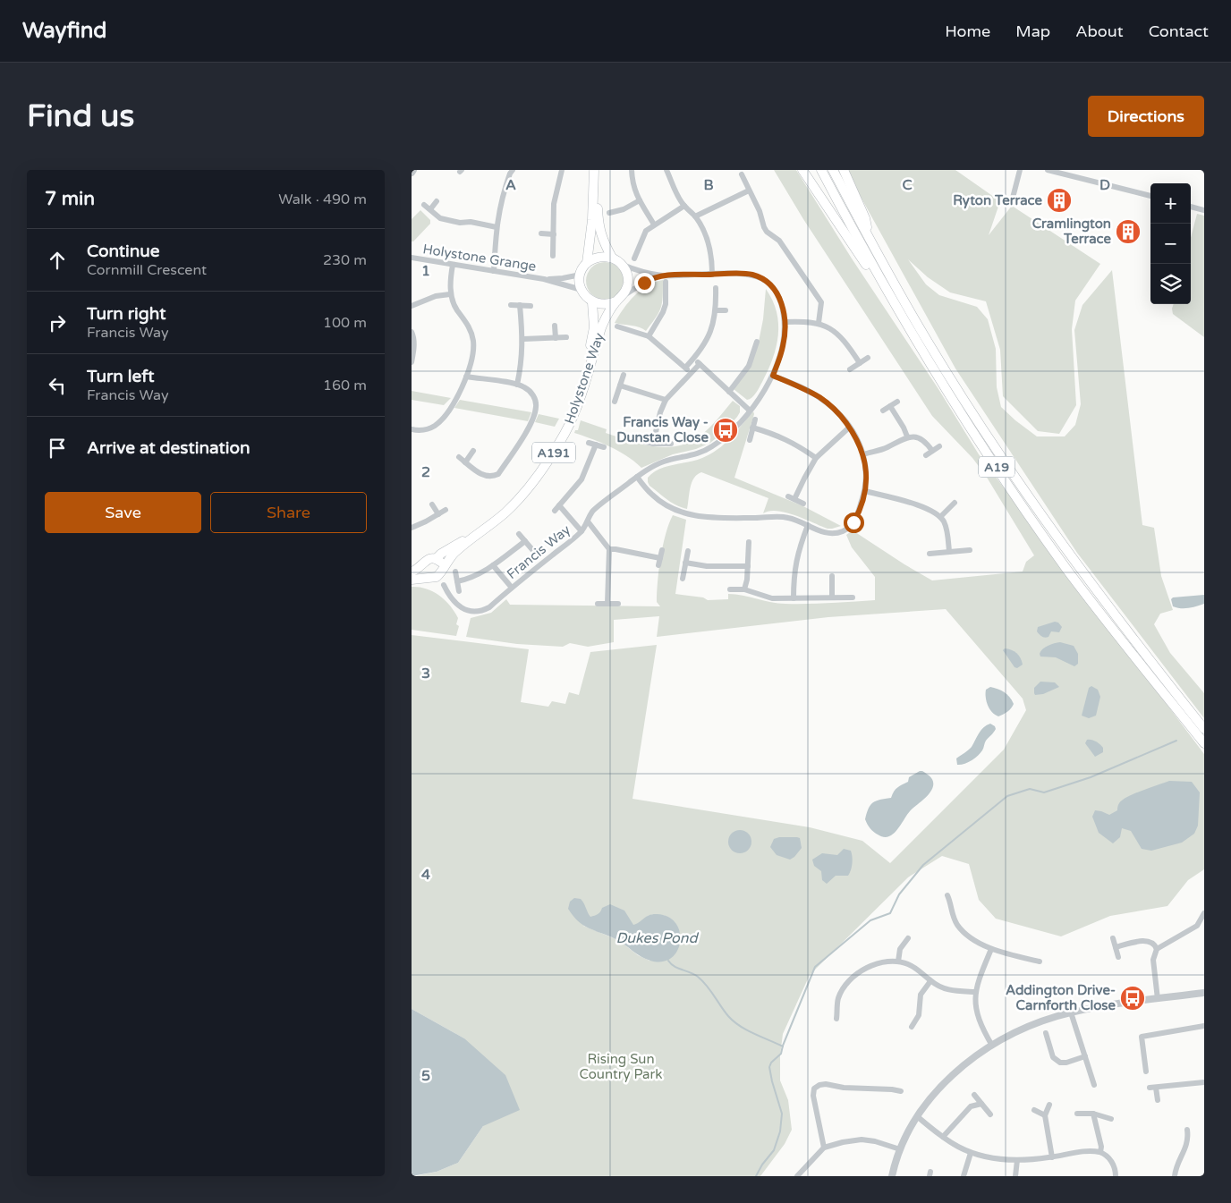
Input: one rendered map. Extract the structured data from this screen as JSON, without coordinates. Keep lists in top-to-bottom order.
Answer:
{
  "streets": {
    "main road": ["Holystone Way", "A191", "A19"],
    "street": ["Holystone Grange", "Francis Way"]
  },
  "crossings": [
    ["Holystone Grange", "Holystone Way"],
    ["Holystone Grange", "Francis Way"],
    ["Holystone Way", "Francis Way"]
  ],
  "water": ["Dukes Pond"],
  "parks": ["Rising Sun Country Park"],
  "places": {
    "building": ["Ryton Terrace", "Cramlington Terrace"],
    "bus stop": ["Francis Way - Dunstan Close", "Addington Drive- Carnforth Close"]
  },
  "page": {
    "header": "Wayfind",
    "nav": [
      "Home",
      "Map",
      "About",
      "Contact"
    ],
    "buttons": [
      "Directions",
      ["Save", "Share"]
    ],
    "title": "Find us",
    "heading": ["7 min", "Walk · 490 m"],
    "map_buttons": ["+", "−"],
    "list": [
      ["Continue", "Cornmill Crescent", "230 m"],
      ["Turn right", "Francis Way", "100 m"],
      ["Turn left", "Francis Way", "160 m"],
      "Arrive at destination"
    ]
  },
  "grid": {
    "columns": [
      "A",
      "B",
      "C",
      "D"
    ],
    "rows": [
      "1",
      "2",
      "3",
      "4",
      "5"
    ]
  }
}
